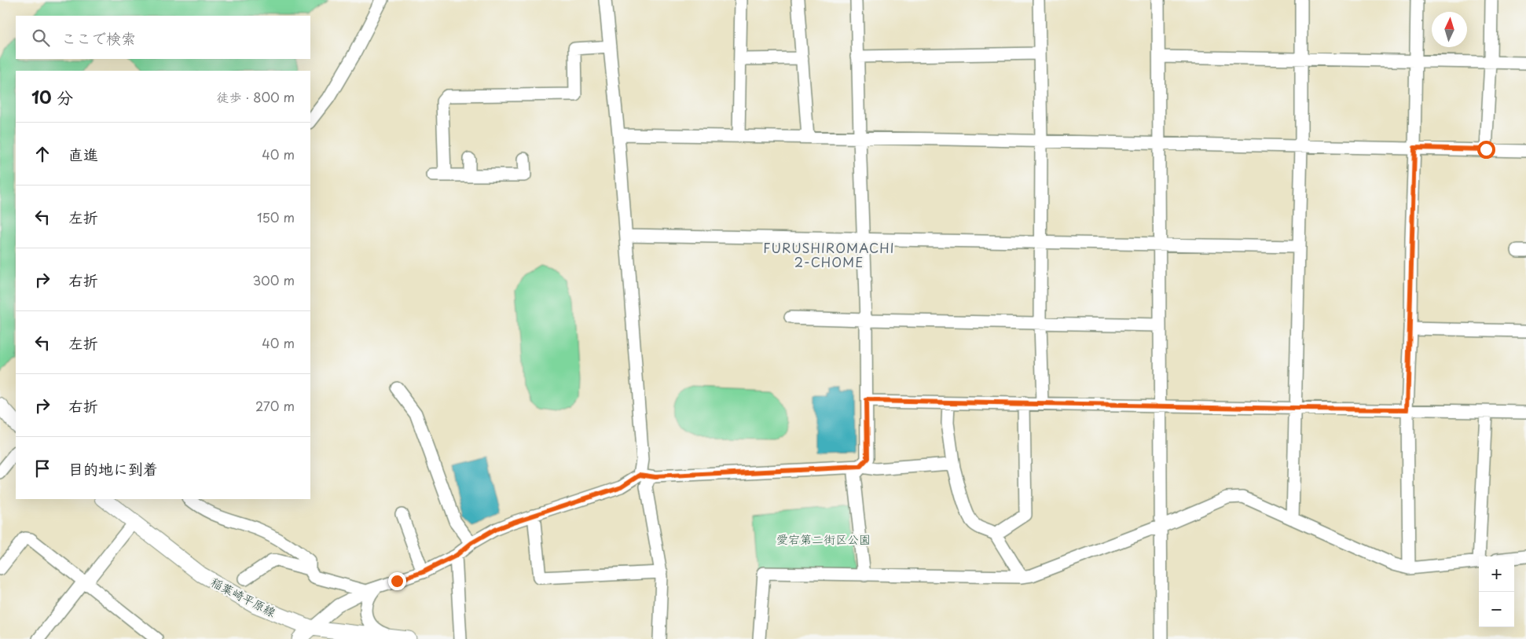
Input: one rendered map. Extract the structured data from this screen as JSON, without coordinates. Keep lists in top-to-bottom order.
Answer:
{
  "streets": {
    "main road": ["稲葉崎平原線"]
  },
  "districts": ["FURUSHIROMACHI 2-CHOME"],
  "parks": ["愛宕第二街区公園"],
  "north": "top",
  "page": {
    "search": "ここで検索",
    "heading": ["10 分", "徒歩 · 800 m"],
    "list": [
      ["直進", "40 m"],
      ["左折", "150 m"],
      ["右折", "300 m"],
      ["左折", "40 m"],
      ["右折", "270 m"],
      "目的地に到着"
    ],
    "map_buttons": ["+", "−"]
  }
}
